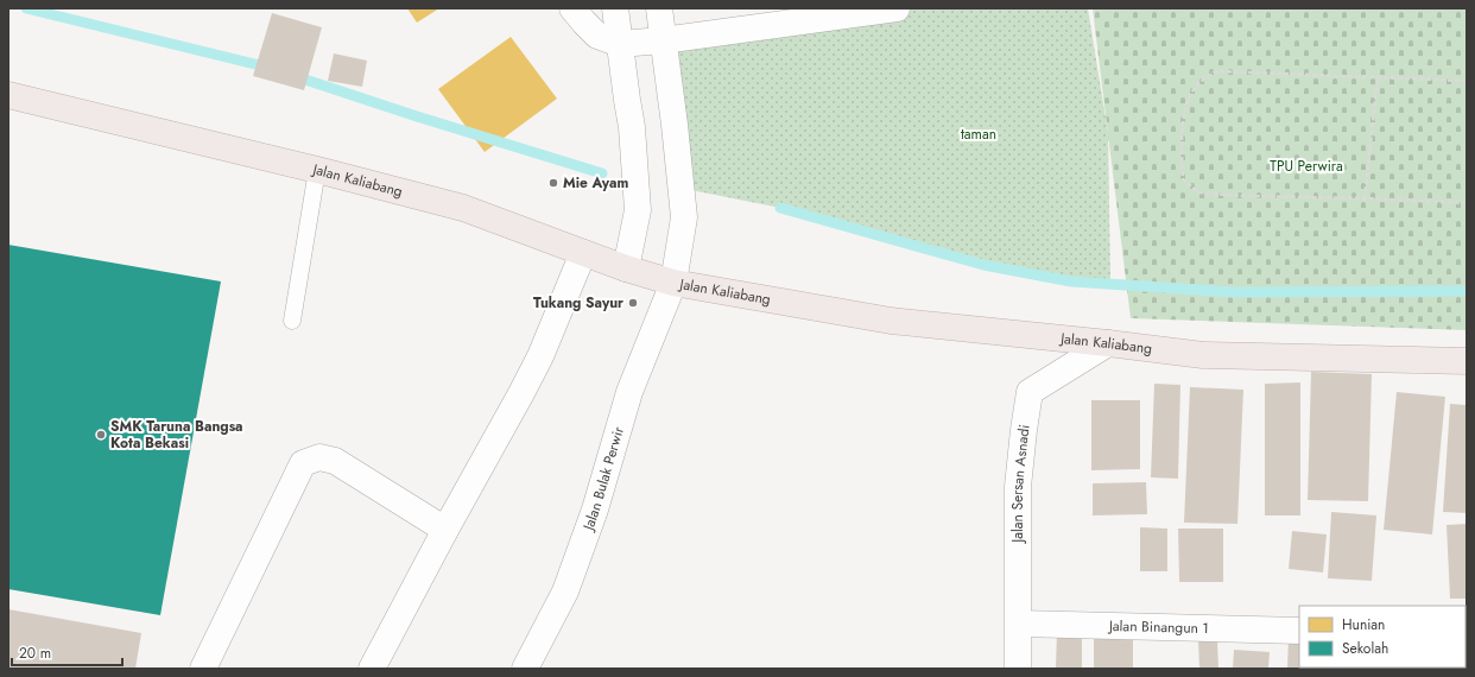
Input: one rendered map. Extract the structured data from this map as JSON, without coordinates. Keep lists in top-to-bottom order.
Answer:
{
  "streets": {
    "main road": ["Jalan Kaliabang"],
    "street": ["Jalan Bulak Perwir", "Jalan Sersan Asnadi", "Jalan Binangun 1"]
  },
  "crossings": [
    ["Jalan Kaliabang", "Jalan Bulak Perwir"],
    ["Jalan Kaliabang", "Jalan Sersan Asnadi"],
    ["Jalan Sersan Asnadi", "Jalan Binangun 1"]
  ],
  "parks": ["taman", "TPU Perwira"],
  "places": ["Mie Ayam", "Tukang Sayur", "SMK Taruna Bangsa Kota Bekasi"],
  "legend": ["Hunian", "Sekolah"],
  "scale_bar": "20 m"
}
